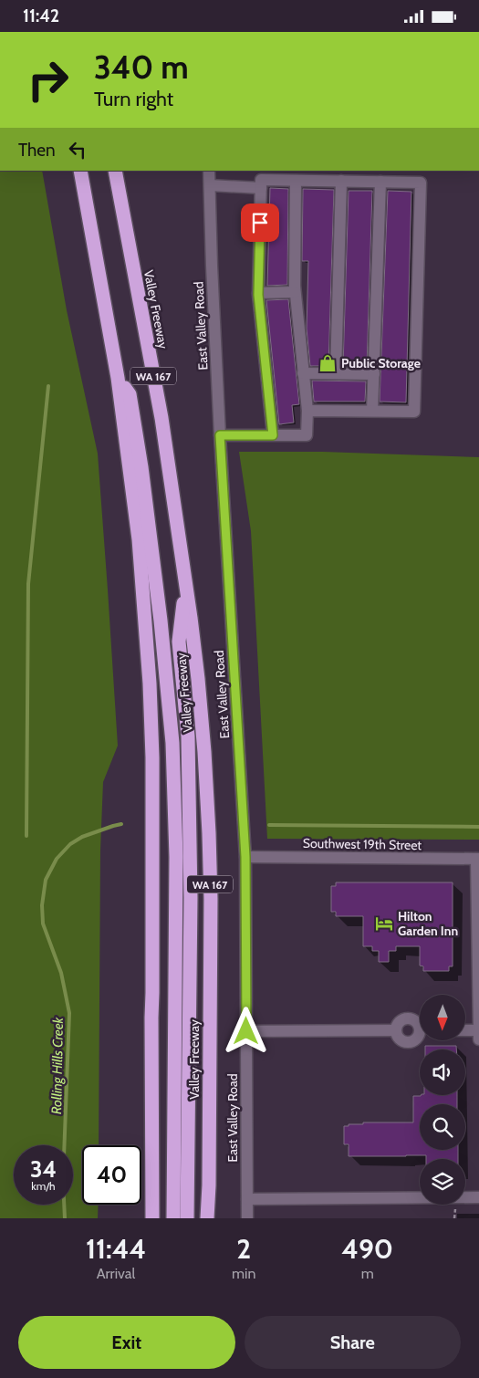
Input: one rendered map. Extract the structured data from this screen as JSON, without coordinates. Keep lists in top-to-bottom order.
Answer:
{
  "streets": {
    "highway": ["Valley Freeway", "WA 167"],
    "street": ["East Valley Road", "Southwest 19th Street"]
  },
  "crossings": [
    ["East Valley Road", "Southwest 19th Street"]
  ],
  "water": ["Rolling Hills Creek"],
  "places": {
    "shop": ["Public Storage"],
    "hotel": ["Hilton Garden Inn"]
  },
  "north": "bottom",
  "page": {
    "status": "11:42",
    "turn": ["340 m", "Turn right"],
    "then": "Then",
    "speed": "34 km/h",
    "limit": "40",
    "eta": [
      "11:44",
      "Arrival",
      "2",
      "min",
      "490",
      "m"
    ],
    "buttons": ["Exit", "Share"]
  }
}
